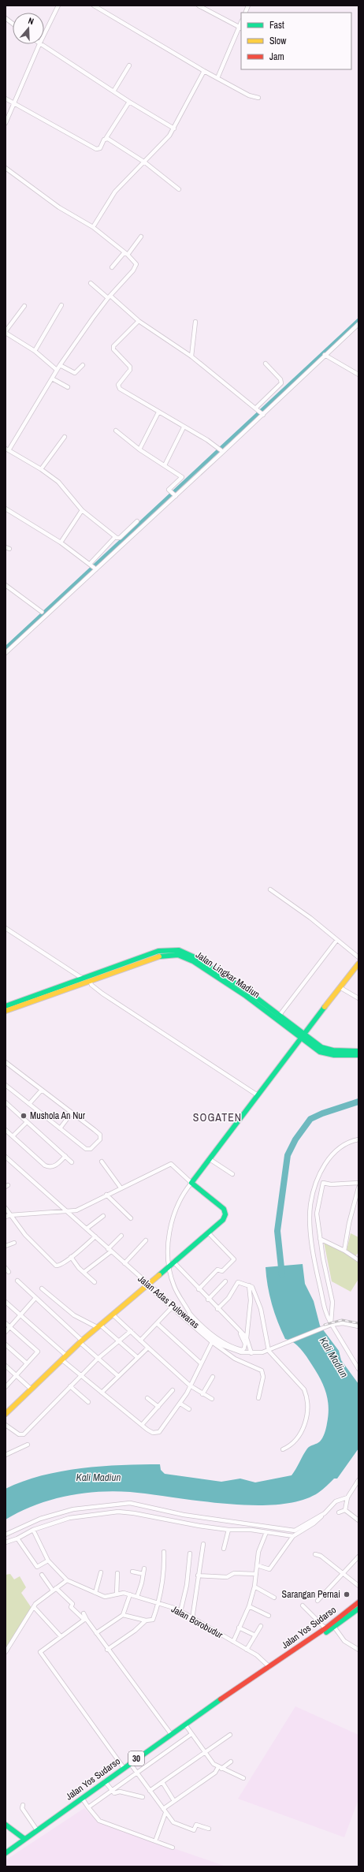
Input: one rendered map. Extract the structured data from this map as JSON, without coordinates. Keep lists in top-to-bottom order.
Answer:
{
  "streets": {
    "main road": ["Jalan Lingkar Madiun", "Jalan Yos Sudarso", "30"],
    "street": ["Jalan Adas Pulowaras", "Jalan Borobudur"]
  },
  "crossings": [
    ["Jalan Borobudur", "Jalan Yos Sudarso"]
  ],
  "districts": ["SOGATEN"],
  "water": ["Kali Madiun"],
  "places": ["Mushola An Nur", "Sarangan Pernai"],
  "legend": ["Fast", "Slow", "Jam"],
  "north": "top"
}
